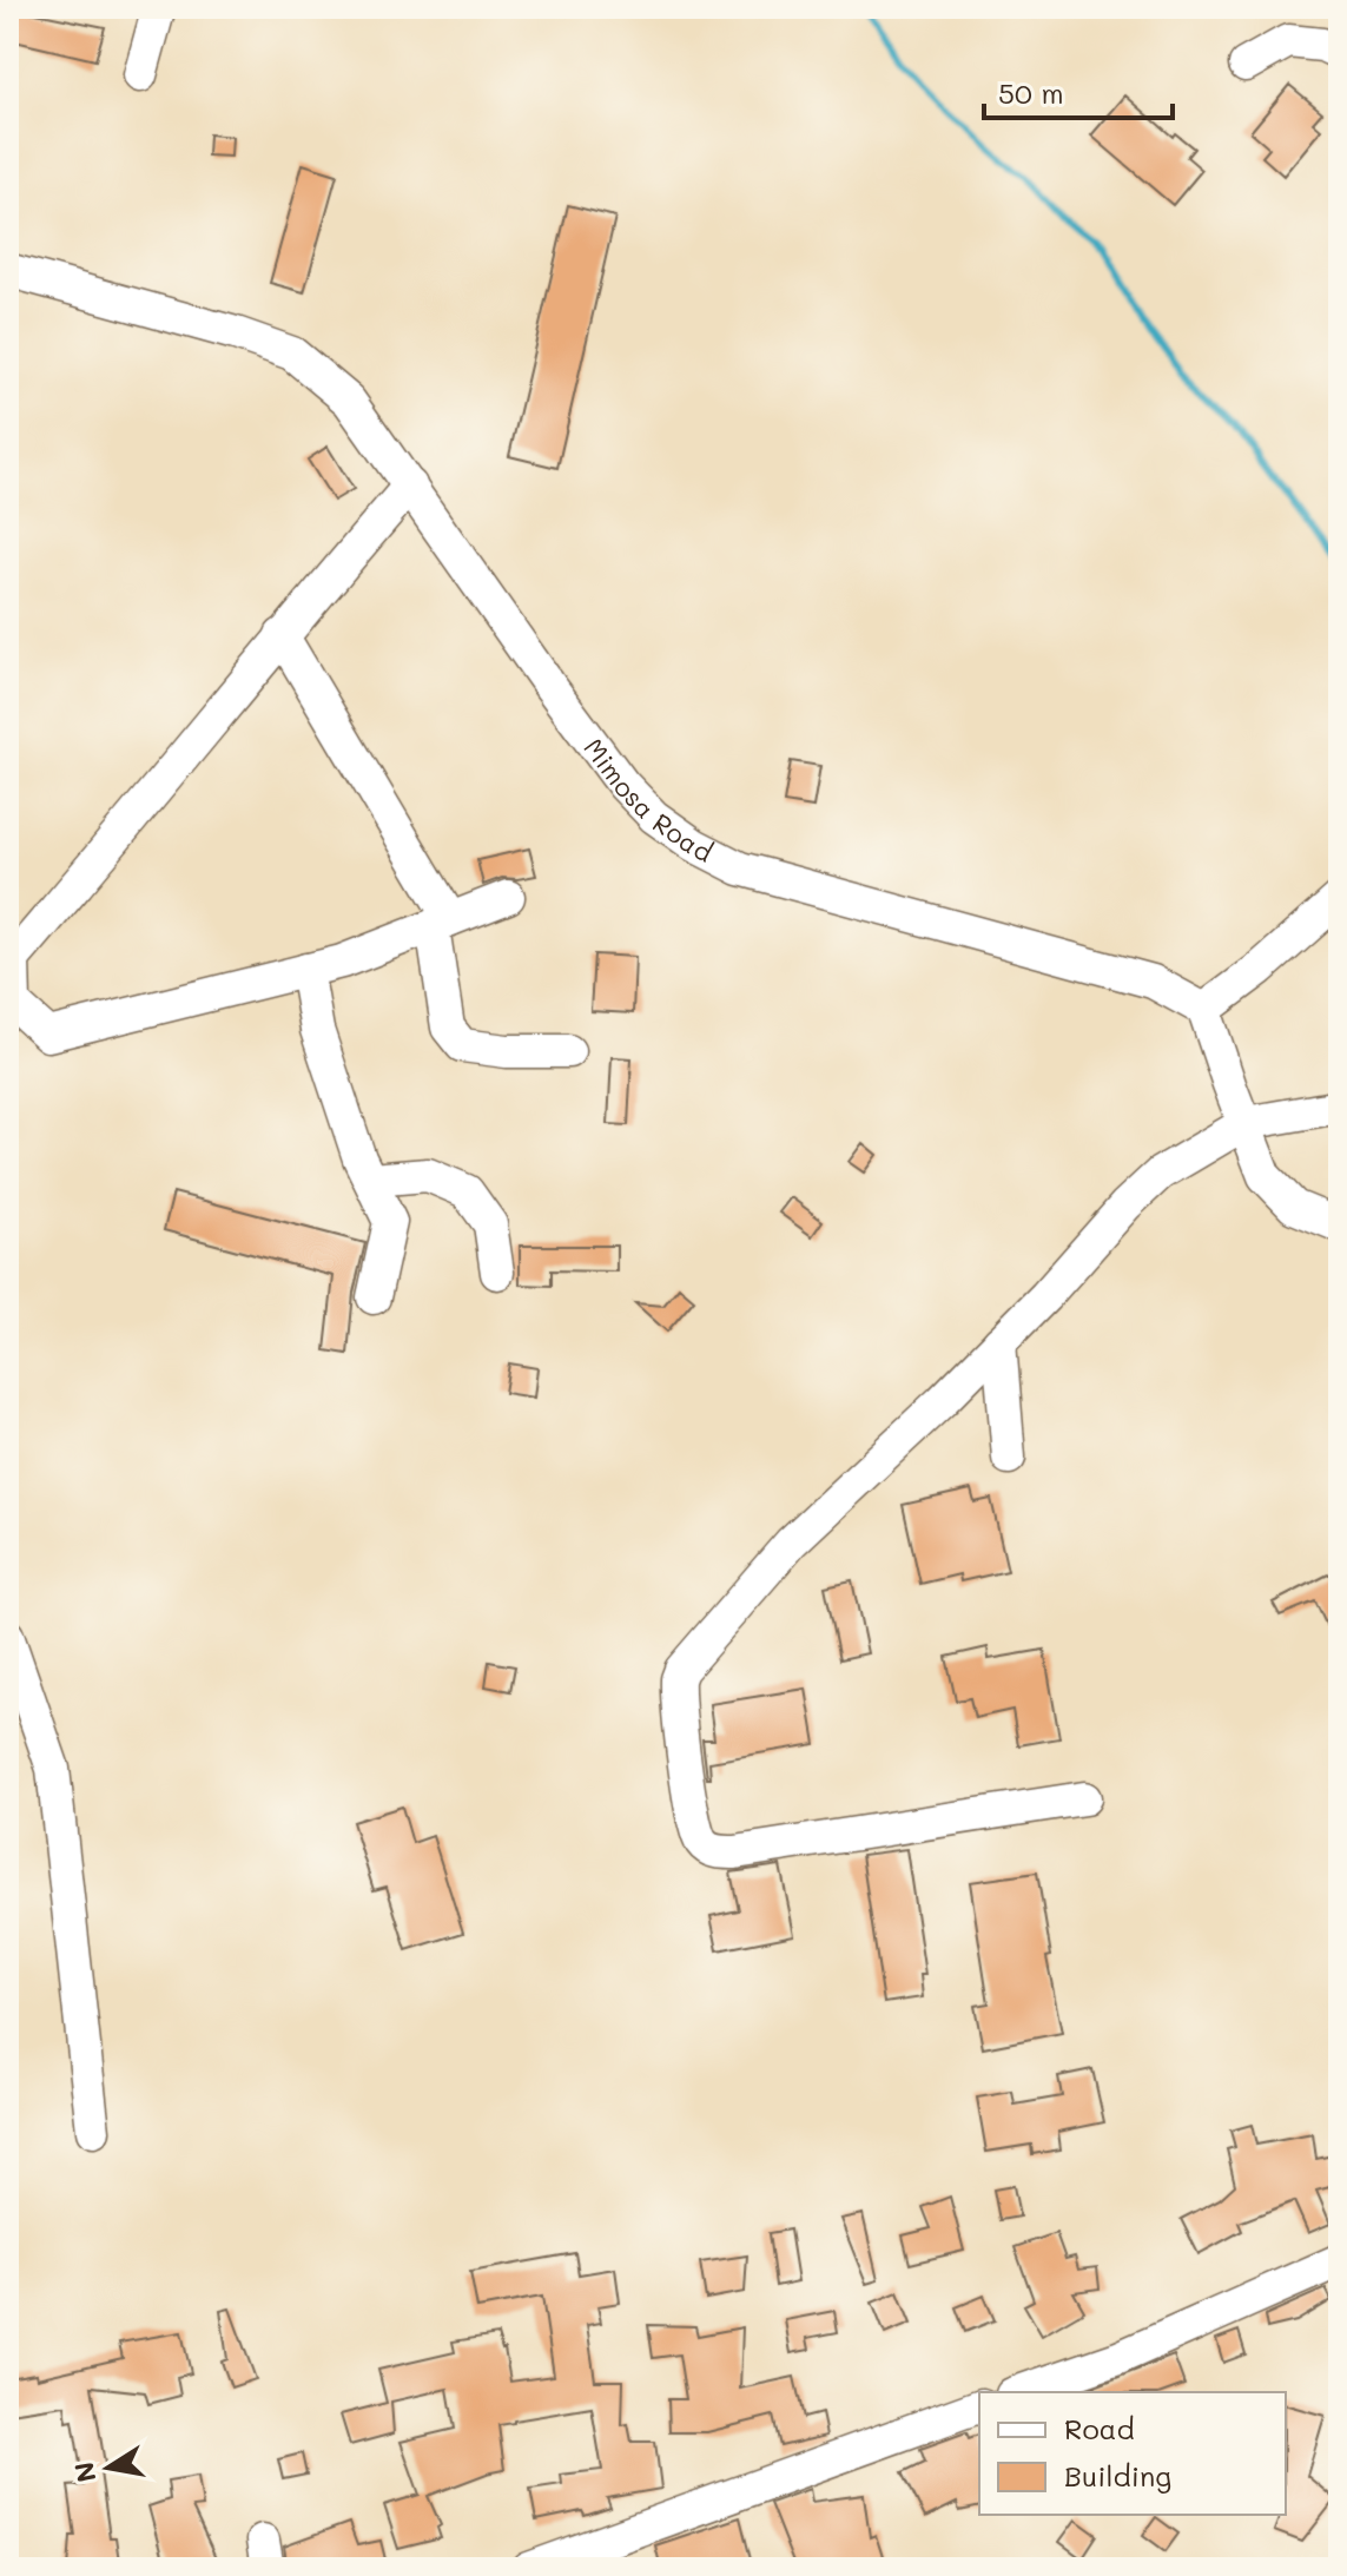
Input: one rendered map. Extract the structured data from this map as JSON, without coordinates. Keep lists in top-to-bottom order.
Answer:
{
  "streets": {
    "street": ["Mimosa Road"]
  },
  "legend": ["Road", "Building"],
  "scale_bar": "50 m",
  "north": "left"
}
